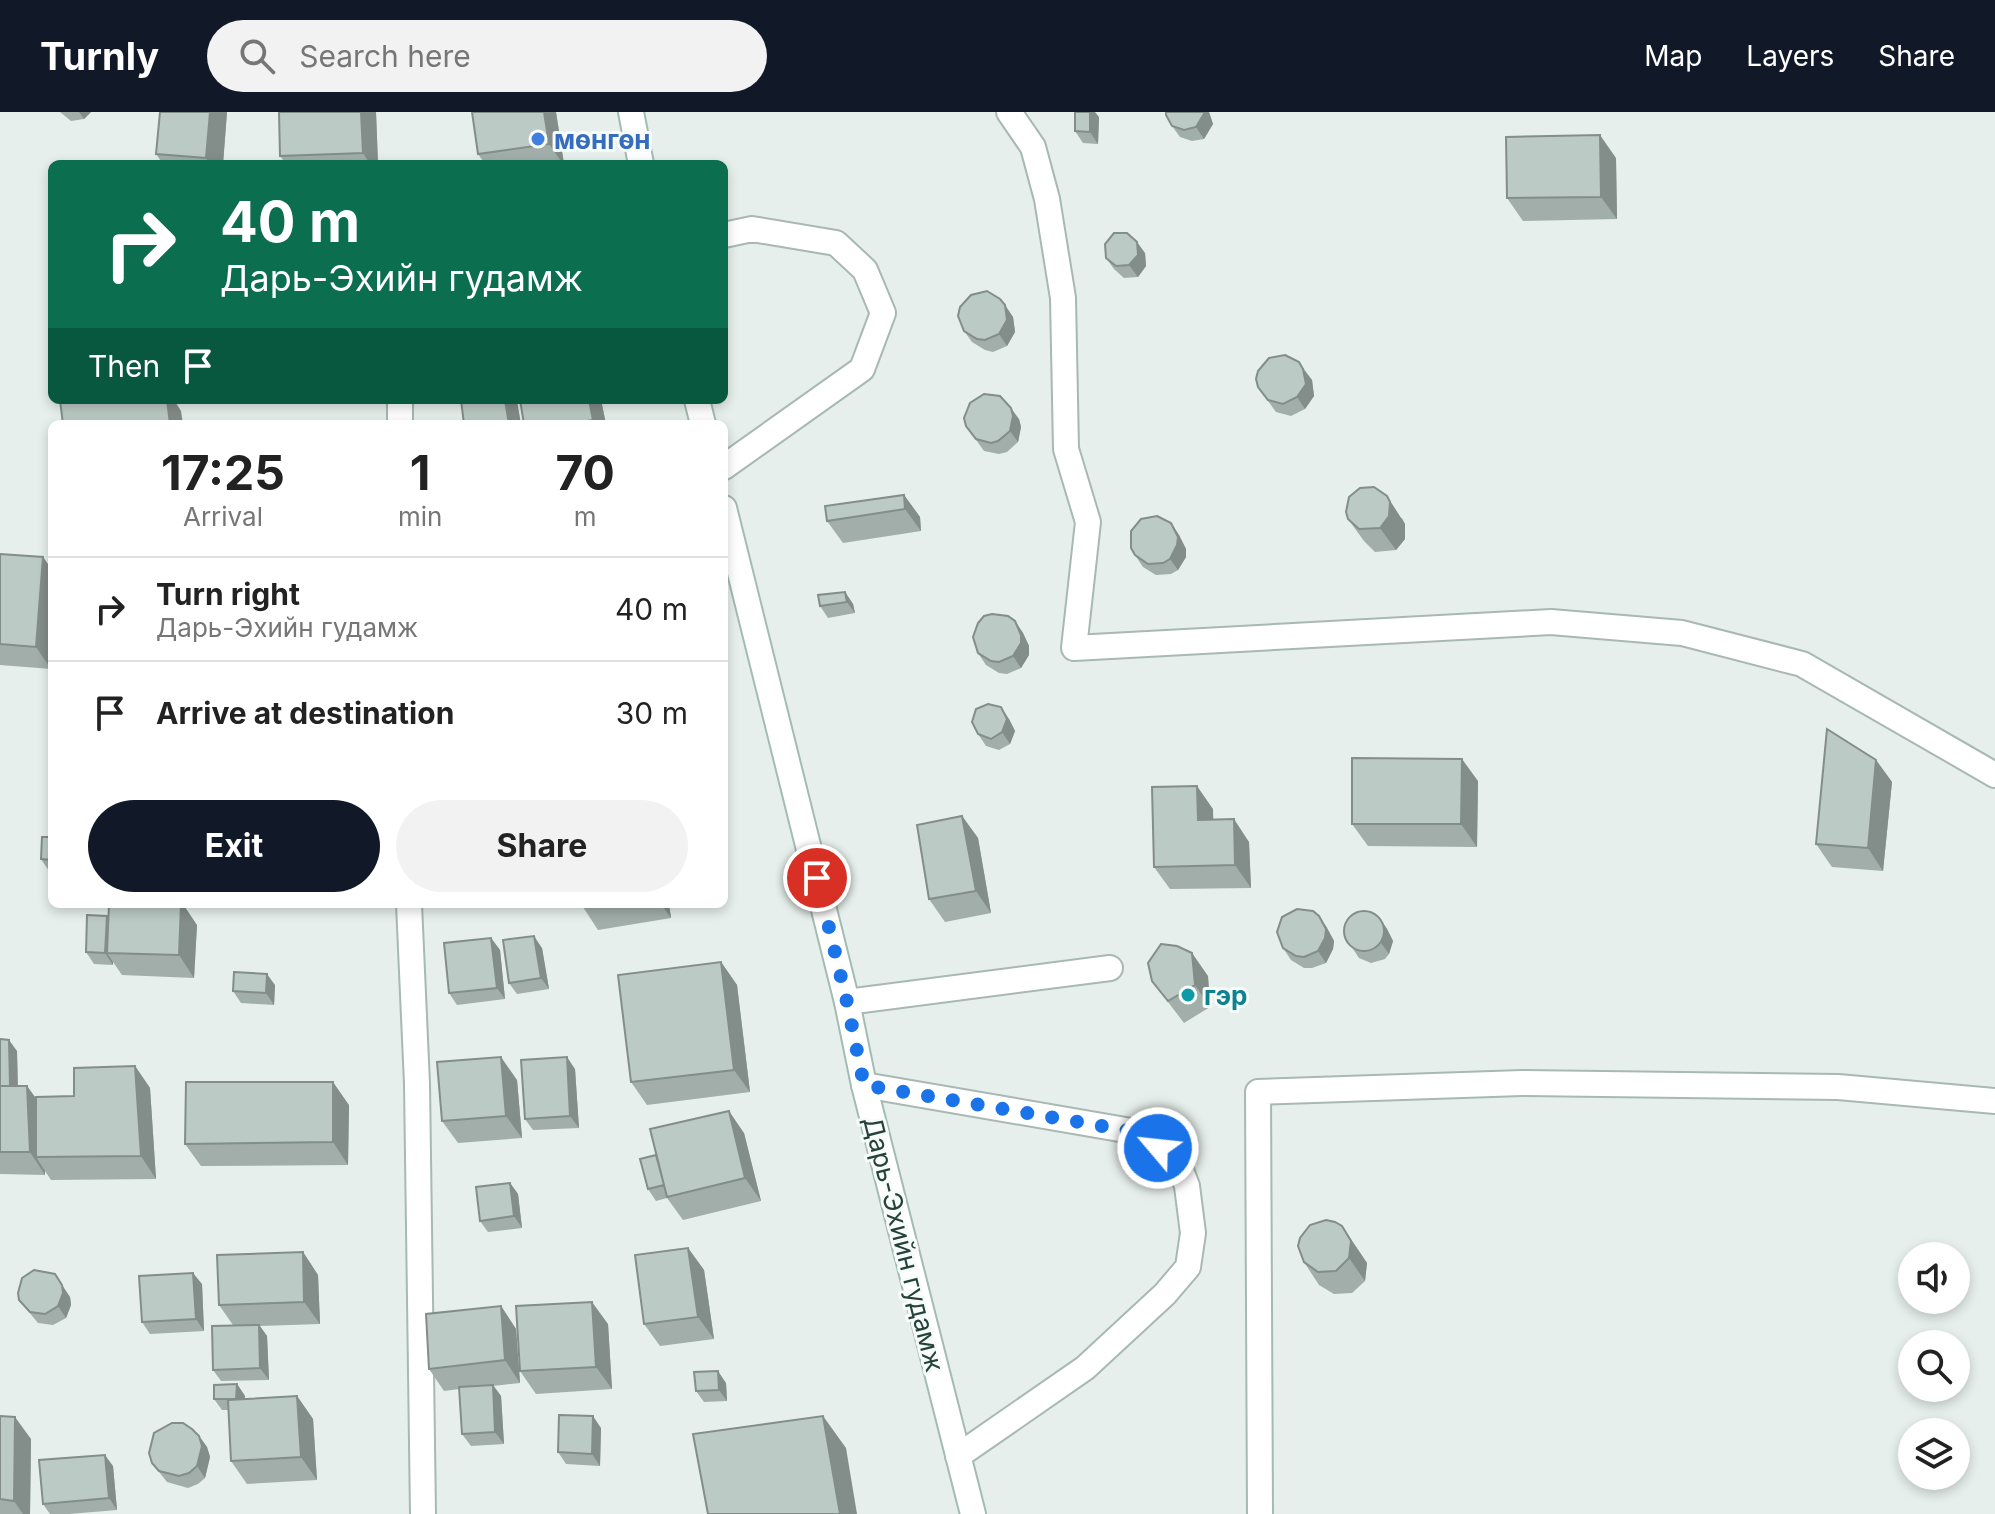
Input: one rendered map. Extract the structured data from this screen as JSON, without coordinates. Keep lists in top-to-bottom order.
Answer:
{
  "streets": {
    "street": ["Дарь-Эхийн гудамж"]
  },
  "places": ["мөнгөн", "гэр"],
  "page": {
    "header": "Turnly",
    "search": "Search here",
    "nav": ["Map", "Layers", "Share"],
    "turn": ["40 m", "Дарь-Эхийн гудамж"],
    "then": "Then",
    "eta": [
      "17:25",
      "Arrival",
      "1",
      "min",
      "70",
      "m"
    ],
    "list": [
      {
        "name": "Turn right",
        "note": "Дарь-Эхийн гудамж",
        "value": "40 m"
      },
      {
        "name": "Arrive at destination",
        "value": "30 m"
      }
    ],
    "buttons": ["Exit", "Share"]
  }
}
